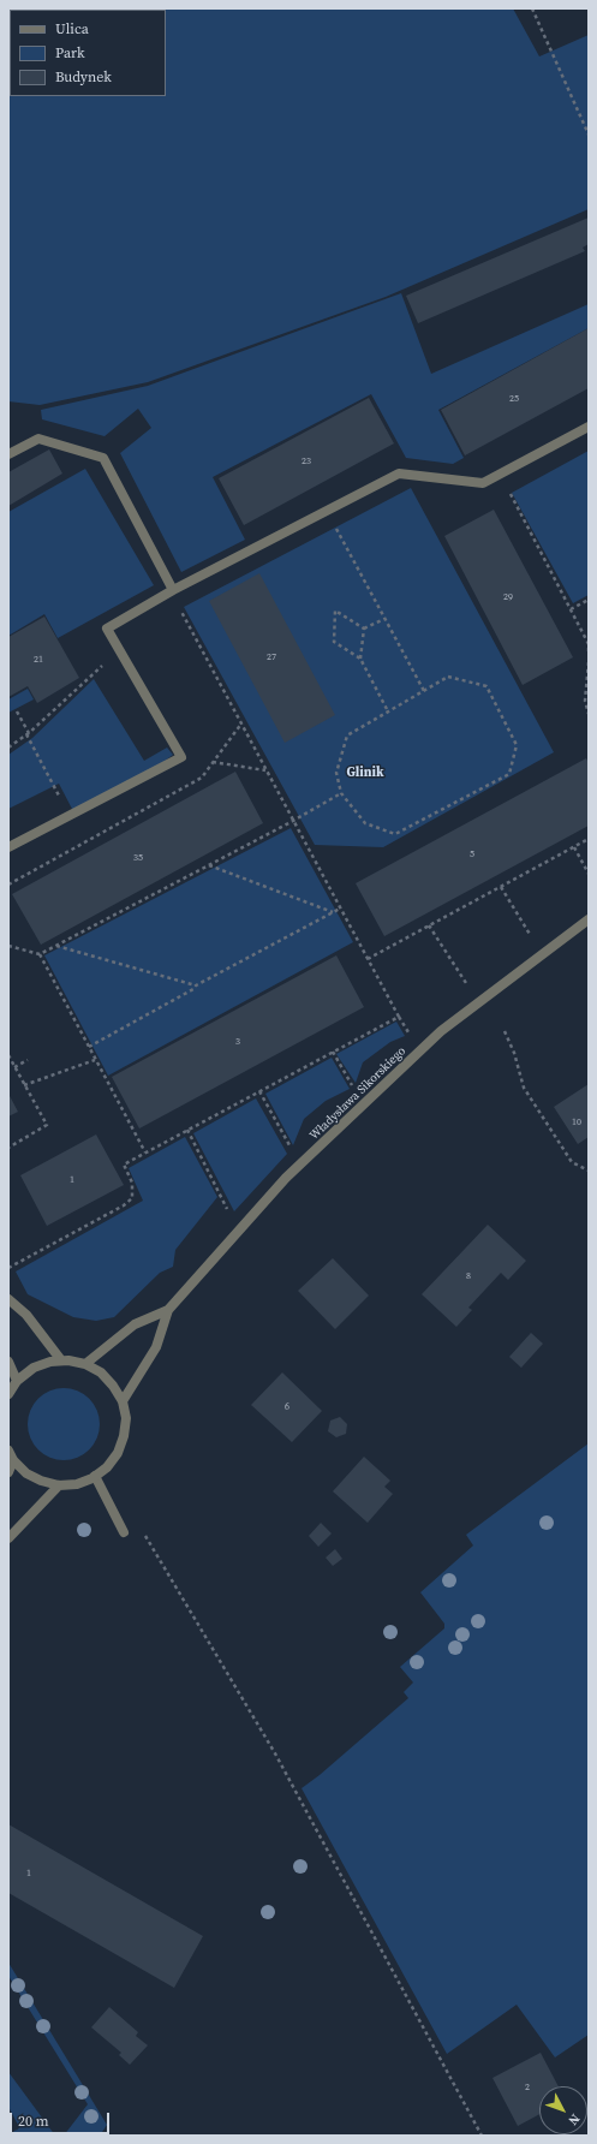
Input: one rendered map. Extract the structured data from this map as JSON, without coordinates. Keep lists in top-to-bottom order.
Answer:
{
  "streets": {
    "street": ["Władysława Sikorskiego"]
  },
  "districts": ["Glinik"],
  "house_numbers": [
    "25",
    "23",
    "29",
    "27",
    "21",
    "5",
    "35",
    "3",
    "10",
    "1",
    "8",
    "6",
    "1",
    "2"
  ],
  "legend": ["Ulica", "Park", "Budynek"],
  "scale_bar": "20 m",
  "north": "bottom right"
}
